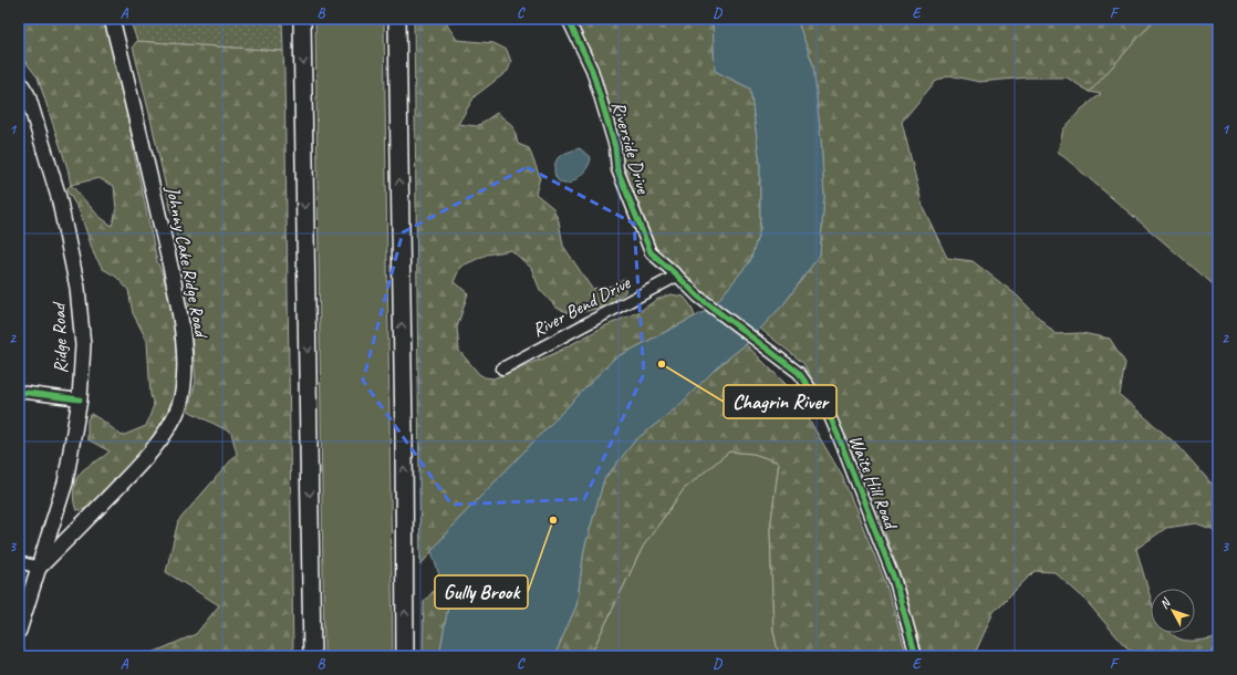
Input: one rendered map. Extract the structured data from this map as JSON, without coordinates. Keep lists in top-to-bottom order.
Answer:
{
  "streets": {
    "main road": ["Johnny Cake Ridge Road", "Ridge Road"],
    "street": ["Riverside Drive", "River Bend Drive", "Waite Hill Road"]
  },
  "crossings": [
    ["Riverside Drive", "River Bend Drive"],
    ["Riverside Drive", "Waite Hill Road"],
    ["Johnny Cake Ridge Road", "Ridge Road"],
    ["River Bend Drive", "Waite Hill Road"]
  ],
  "places": ["Chagrin River", "Gully Brook"],
  "north": "top left",
  "grid": {
    "columns": [
      "A",
      "B",
      "C",
      "D",
      "E",
      "F"
    ],
    "rows": ["1", "2", "3"]
  }
}
